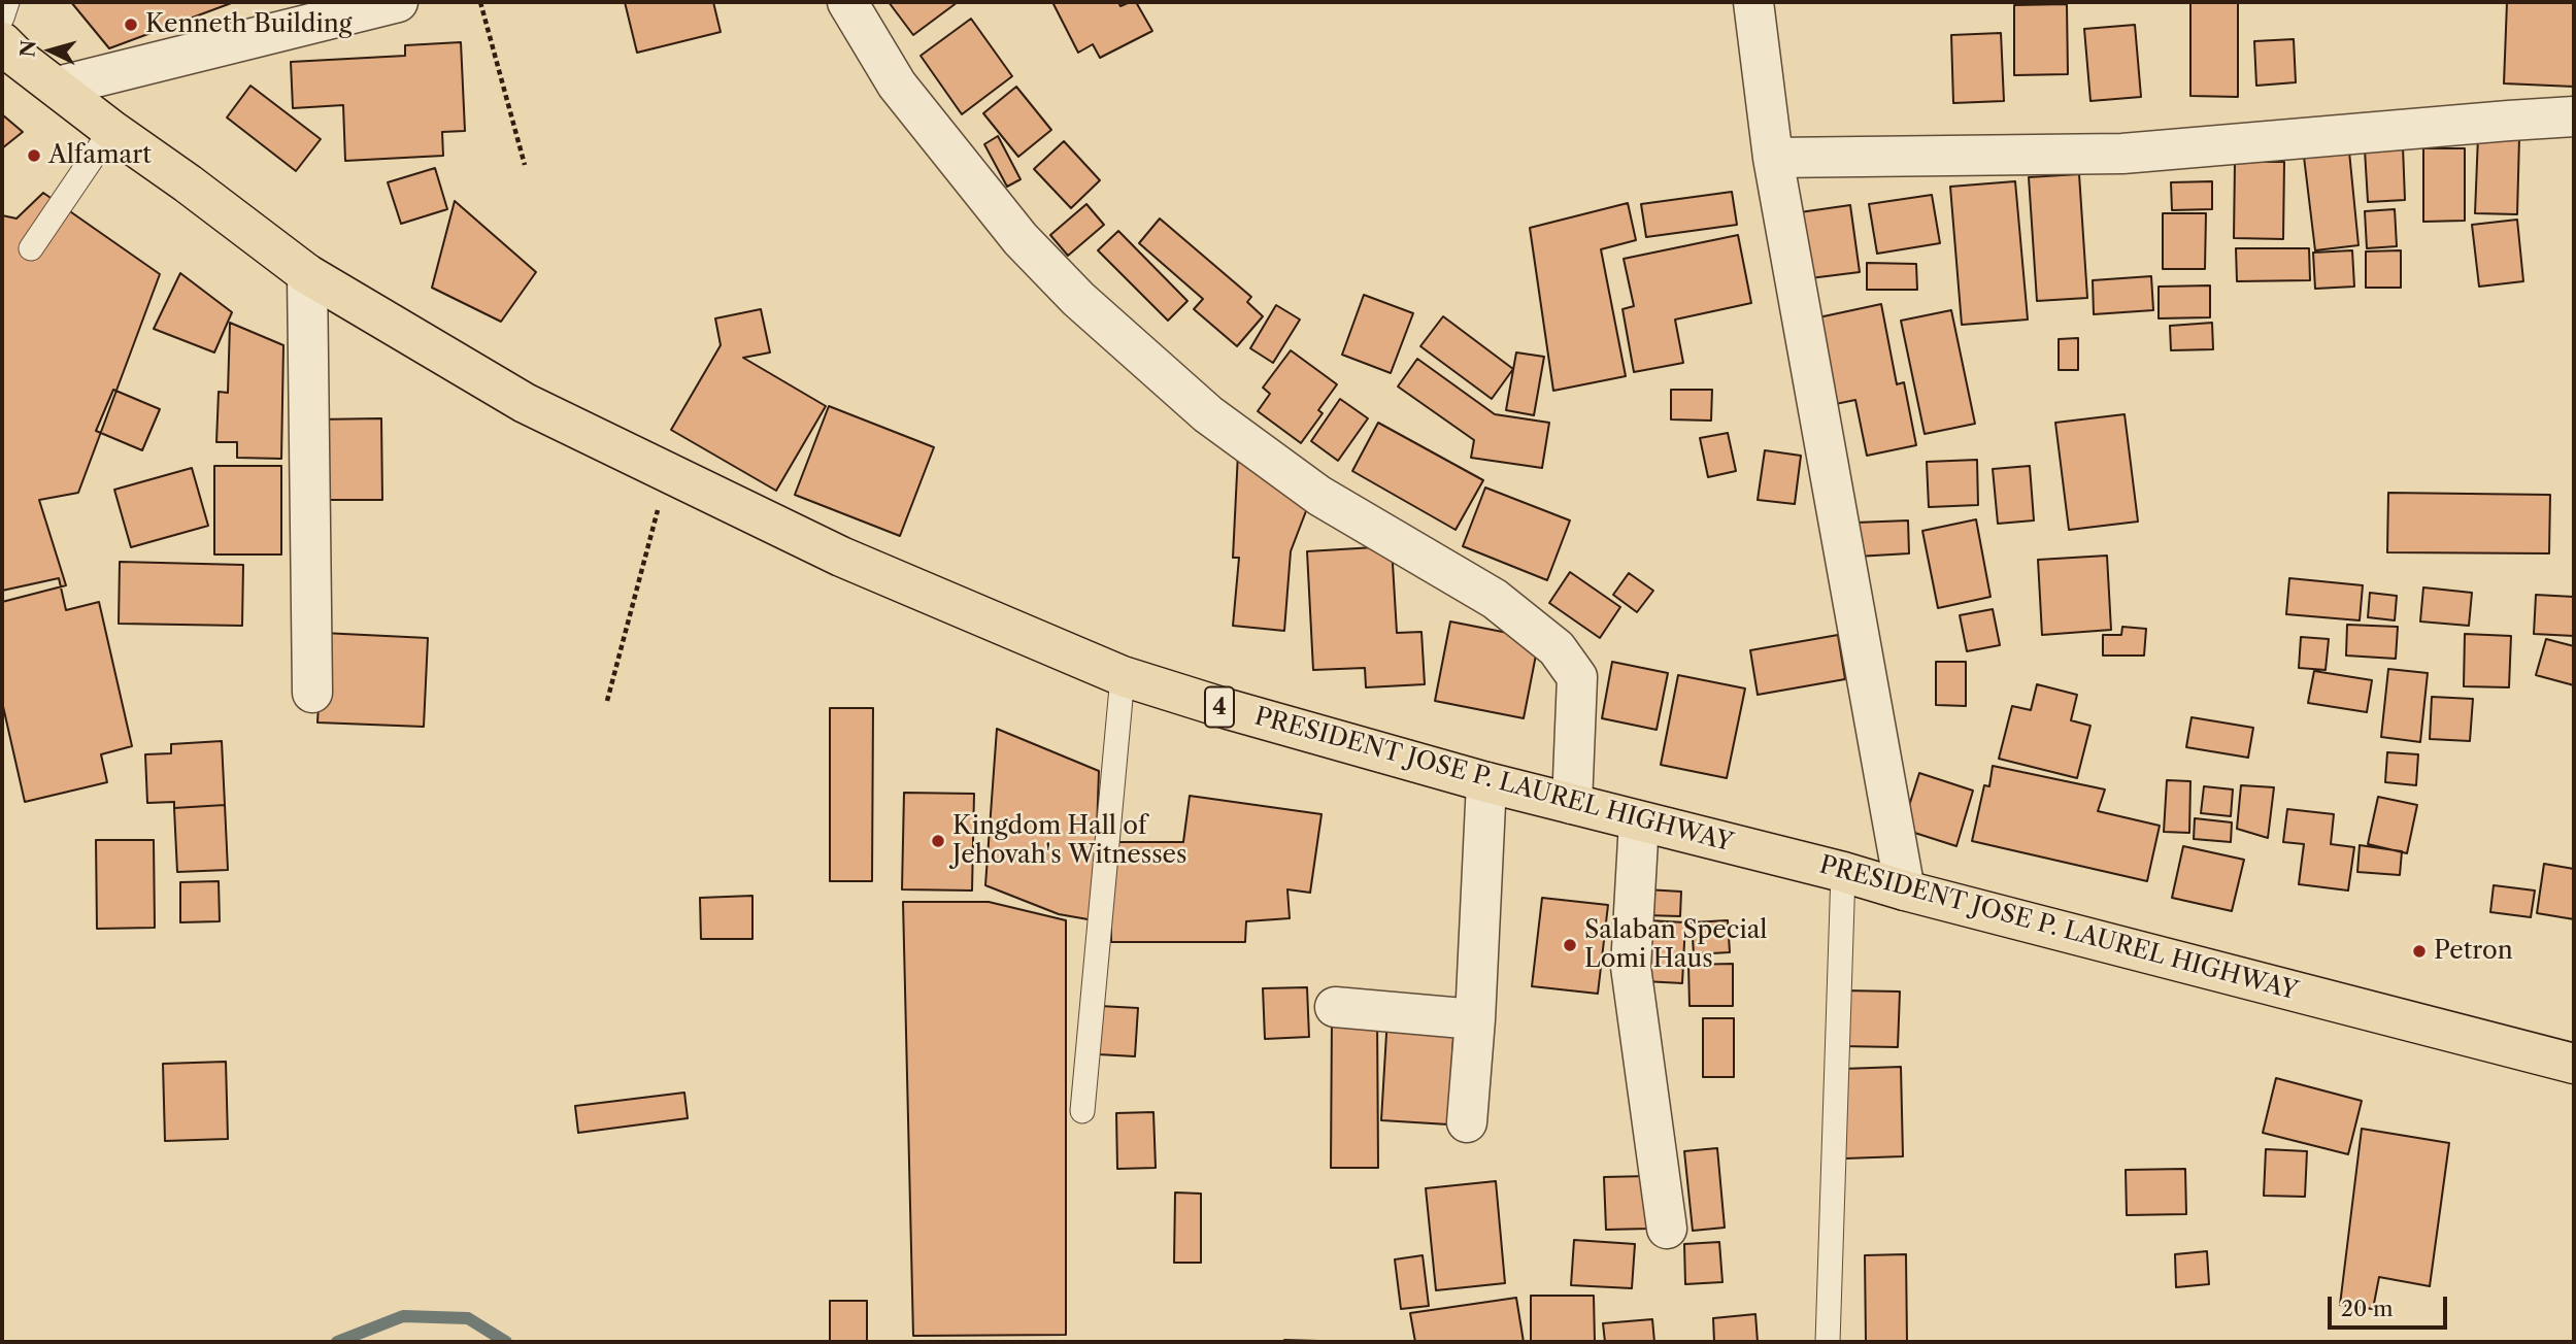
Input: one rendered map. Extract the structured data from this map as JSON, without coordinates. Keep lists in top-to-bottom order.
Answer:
{
  "streets": {
    "highway": ["4", "PRESIDENT JOSE P. LAUREL HIGHWAY"]
  },
  "places": [
    "Kenneth Building",
    "Alfamart",
    "Kingdom Hall of Jehovah's Witnesses",
    "Salaban Special Lomi Haus",
    "Petron"
  ],
  "scale_bar": "20 m",
  "north": "left"
}
